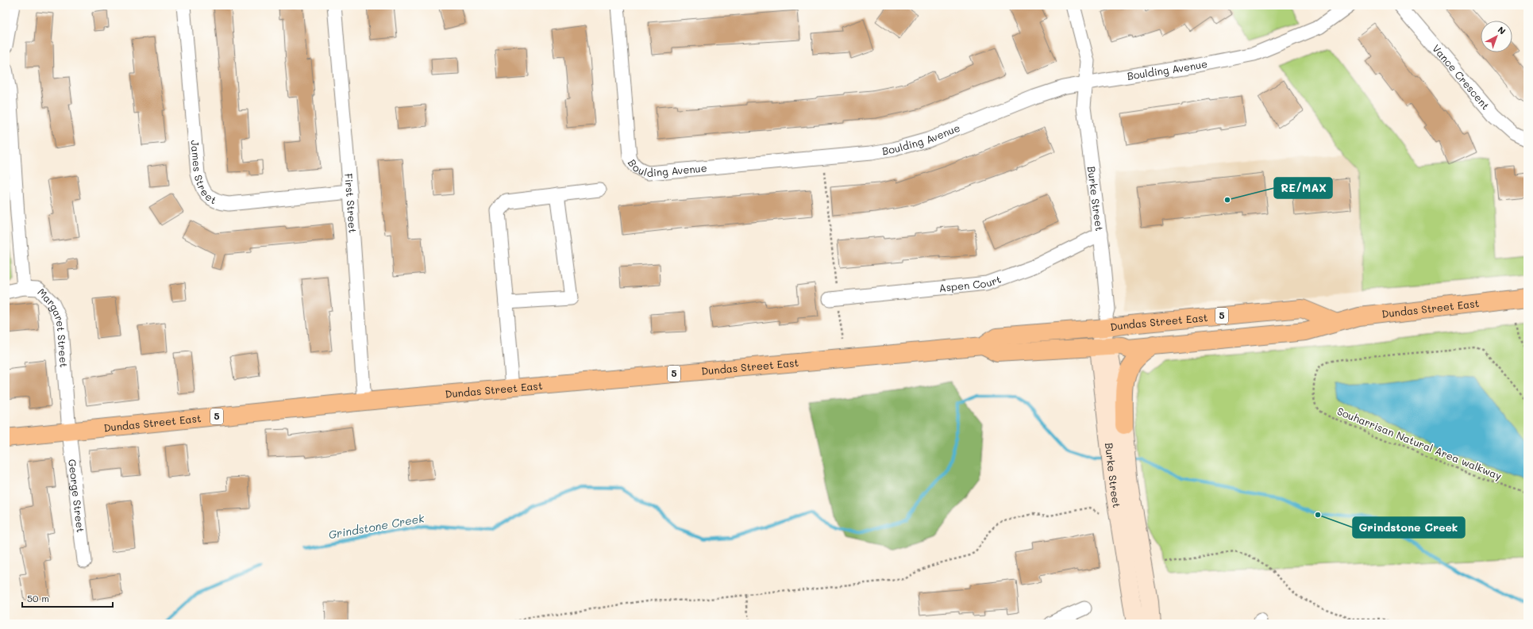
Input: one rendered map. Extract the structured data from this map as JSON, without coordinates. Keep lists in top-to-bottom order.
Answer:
{
  "streets": {
    "main road": ["Dundas Street East", "5"],
    "street": [
      "Boulding Avenue",
      "Vance Crescent",
      "James Street",
      "Burke Street",
      "First Street",
      "Aspen Court",
      "Margaret Street",
      "George Street"
    ],
    "path": ["Souharrisan Natural Area walkway"]
  },
  "crossings": [
    ["Boulding Avenue", "Burke Street"],
    ["James Street", "First Street"],
    ["Burke Street", "Aspen Court"],
    ["Burke Street", "Dundas Street East"],
    ["First Street", "Dundas Street East"],
    ["Dundas Street East", "Margaret Street"],
    ["Dundas Street East", "George Street"],
    ["Margaret Street", "George Street"]
  ],
  "water": ["Grindstone Creek"],
  "places": ["RE/MAX", "Grindstone Creek"],
  "scale_bar": "50 m",
  "north": "top right"
}
